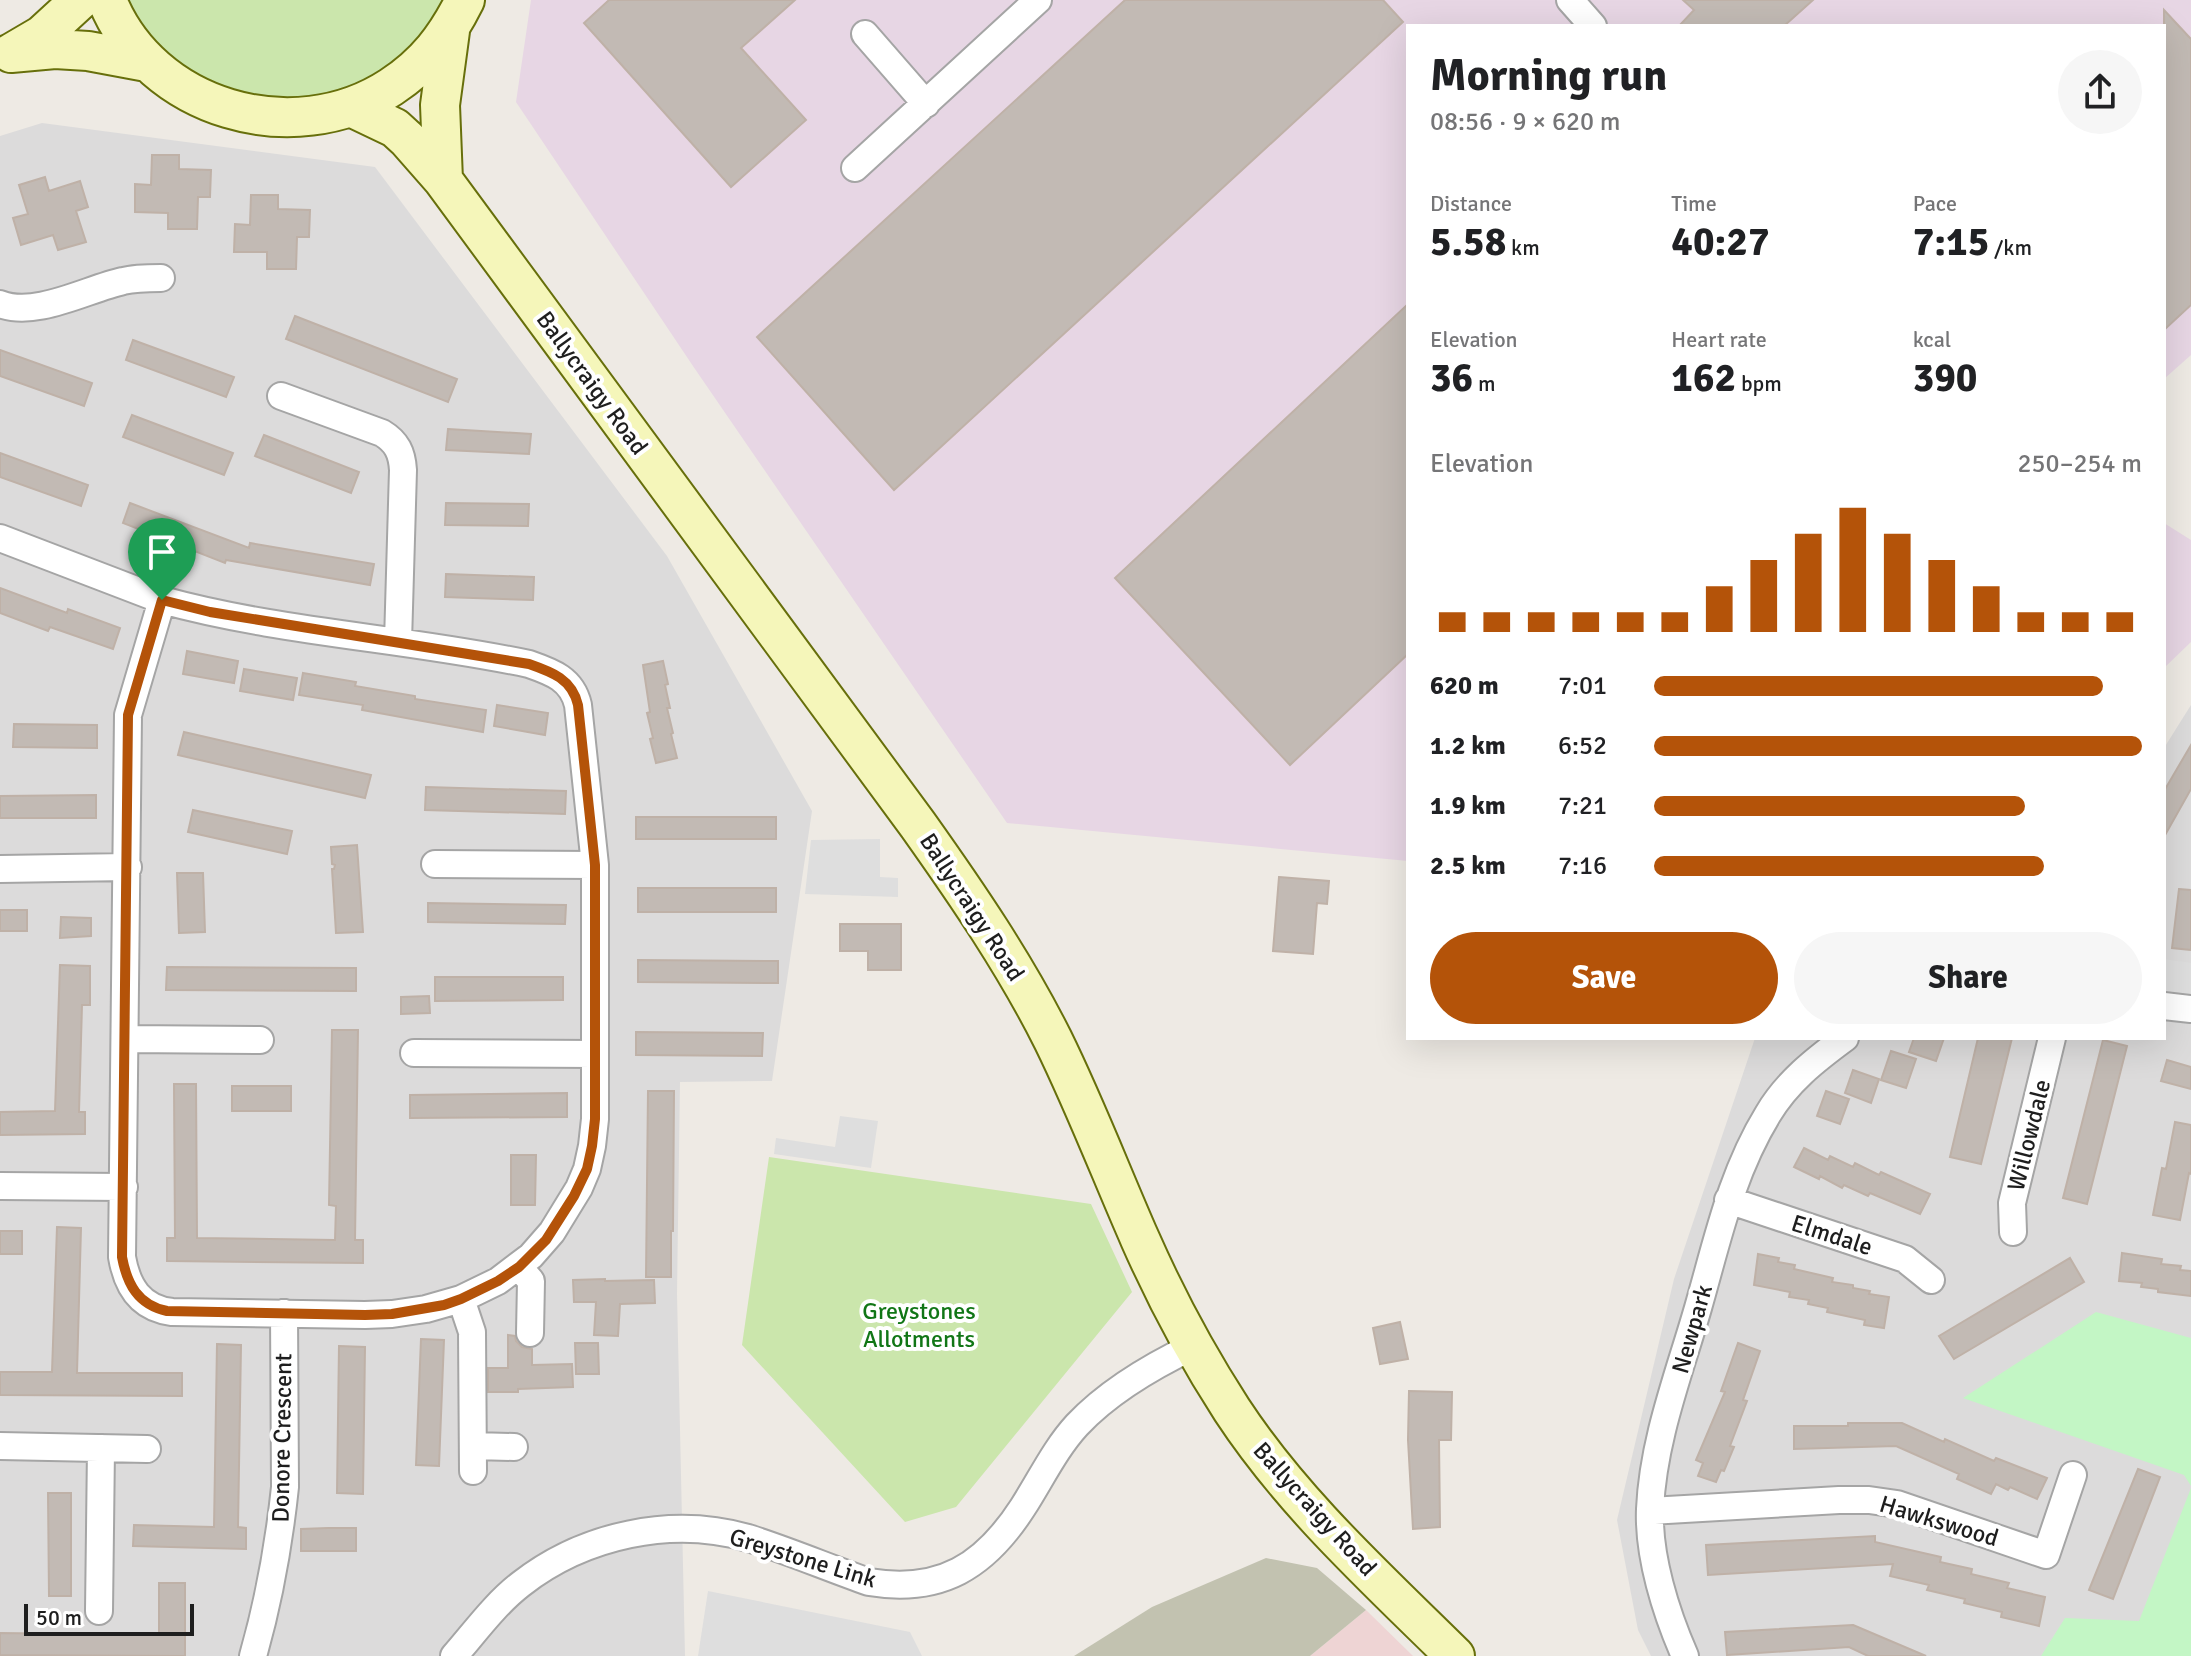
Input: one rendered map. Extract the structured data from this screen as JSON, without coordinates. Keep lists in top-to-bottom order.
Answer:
{
  "streets": {
    "main road": ["Ballycraigy Road"],
    "street": [
      "Willowdale",
      "Elmdale",
      "Newpark",
      "Donore Crescent",
      "Hawkswood",
      "Greystone Link"
    ]
  },
  "crossings": [
    ["Ballycraigy Road", "Greystone Link"],
    ["Elmdale", "Newpark"],
    ["Newpark", "Hawkswood"]
  ],
  "parks": ["Greystones Allotments"],
  "scale_bar": "50 m",
  "page": {
    "heading": ["Morning run", "08:56 · 9 × 620 m"],
    "stats": [
      ["Distance", "5.58 km"],
      ["Time", "40:27"],
      ["Pace", "7:15 /km"],
      ["Elevation", "36 m"],
      ["Heart rate", "162 bpm"],
      ["kcal", "390"]
    ],
    "chart": ["Elevation", "250–254 m"],
    "list": [
      {
        "name": "620 m",
        "note": "7:01"
      },
      {
        "name": "1.2 km",
        "note": "6:52"
      },
      {
        "name": "1.9 km",
        "note": "7:21"
      },
      {
        "name": "2.5 km",
        "note": "7:16"
      }
    ],
    "buttons": ["Save", "Share"],
    "scale": "50 m"
  }
}
